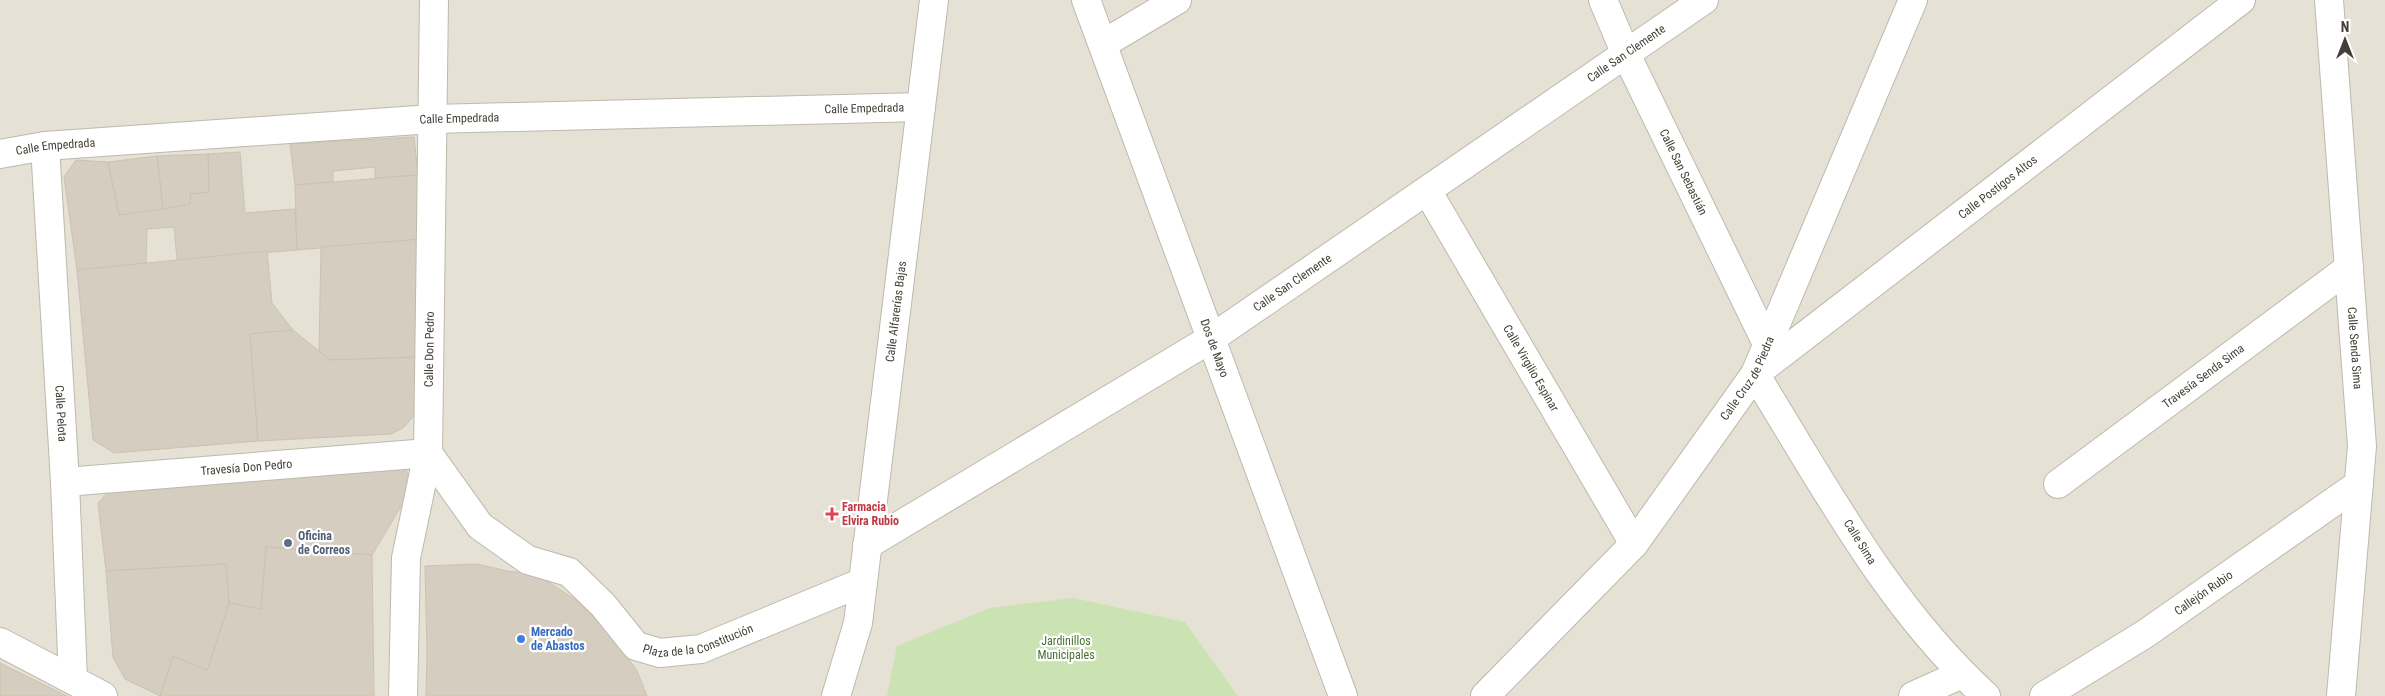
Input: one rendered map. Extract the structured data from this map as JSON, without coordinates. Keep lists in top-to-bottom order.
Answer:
{
  "streets": {
    "street": [
      "Calle San Clemente",
      "Calle Empedrada",
      "Calle San Sebastián",
      "Calle Postigos Altos",
      "Calle Alfarerías Bajas",
      "Dos de Mayo",
      "Calle Senda Sima",
      "Calle Don Pedro",
      "Calle Virgilio Espinar",
      "Travesía Senda Sima",
      "Calle Cruz de Piedra",
      "Calle Pelota",
      "Travesía Don Pedro",
      "Calle Sima",
      "Callejón Rubio",
      "Plaza de la Constitución"
    ]
  },
  "crossings": [
    ["Calle San Clemente", "Calle San Sebastián"],
    ["Calle San Clemente", "Calle Alfarerías Bajas"],
    ["Calle San Clemente", "Dos de Mayo"],
    ["Calle San Clemente", "Calle Virgilio Espinar"],
    ["Calle Empedrada", "Calle Alfarerías Bajas"],
    ["Calle Empedrada", "Calle Don Pedro"],
    ["Calle Empedrada", "Calle Pelota"],
    ["Calle San Sebastián", "Calle Cruz de Piedra"],
    ["Calle Postigos Altos", "Calle Cruz de Piedra"],
    ["Calle Postigos Altos", "Calle Sima"],
    ["Calle Alfarerías Bajas", "Plaza de la Constitución"],
    ["Calle Senda Sima", "Travesía Senda Sima"],
    ["Calle Senda Sima", "Callejón Rubio"],
    ["Calle Don Pedro", "Travesía Don Pedro"],
    ["Calle Don Pedro", "Plaza de la Constitución"],
    ["Calle Virgilio Espinar", "Calle Cruz de Piedra"],
    ["Calle Cruz de Piedra", "Calle Sima"],
    ["Calle Pelota", "Travesía Don Pedro"],
    ["Travesía Don Pedro", "Plaza de la Constitución"]
  ],
  "parks": ["Jardinillos Municipales"],
  "places": {
    "health": ["Farmacia Elvira Rubio"],
    "other": ["Oficina de Correos", "Mercado de Abastos"]
  },
  "north": "top"
}
